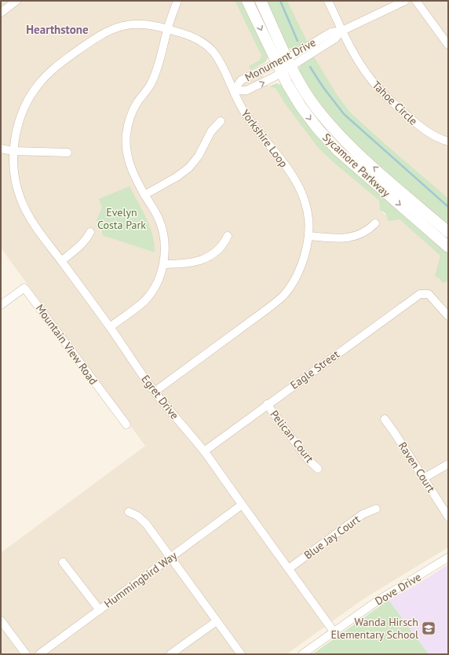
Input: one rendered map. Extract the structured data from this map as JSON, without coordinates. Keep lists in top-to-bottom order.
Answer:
{
  "streets": {
    "main road": ["Sycamore Parkway"],
    "street": [
      "Monument Drive",
      "Tahoe Circle",
      "Yorkshire Loop",
      "Mountain View Road",
      "Eagle Street",
      "Egret Drive",
      "Pelican Court",
      "Raven Court",
      "Blue Jay Court",
      "Hummingbird Way",
      "Dove Drive"
    ]
  },
  "crossings": [
    ["Monument Drive", "Tahoe Circle"],
    ["Monument Drive", "Yorkshire Loop"],
    ["Monument Drive", "Sycamore Parkway"],
    ["Yorkshire Loop", "Egret Drive"],
    ["Eagle Street", "Egret Drive"],
    ["Eagle Street", "Pelican Court"],
    ["Egret Drive", "Blue Jay Court"],
    ["Egret Drive", "Hummingbird Way"],
    ["Egret Drive", "Dove Drive"]
  ],
  "districts": ["Hearthstone"],
  "parks": ["Evelyn Costa Park"],
  "places": {
    "school or university": ["Wanda Hirsch Elementary School"]
  }
}
